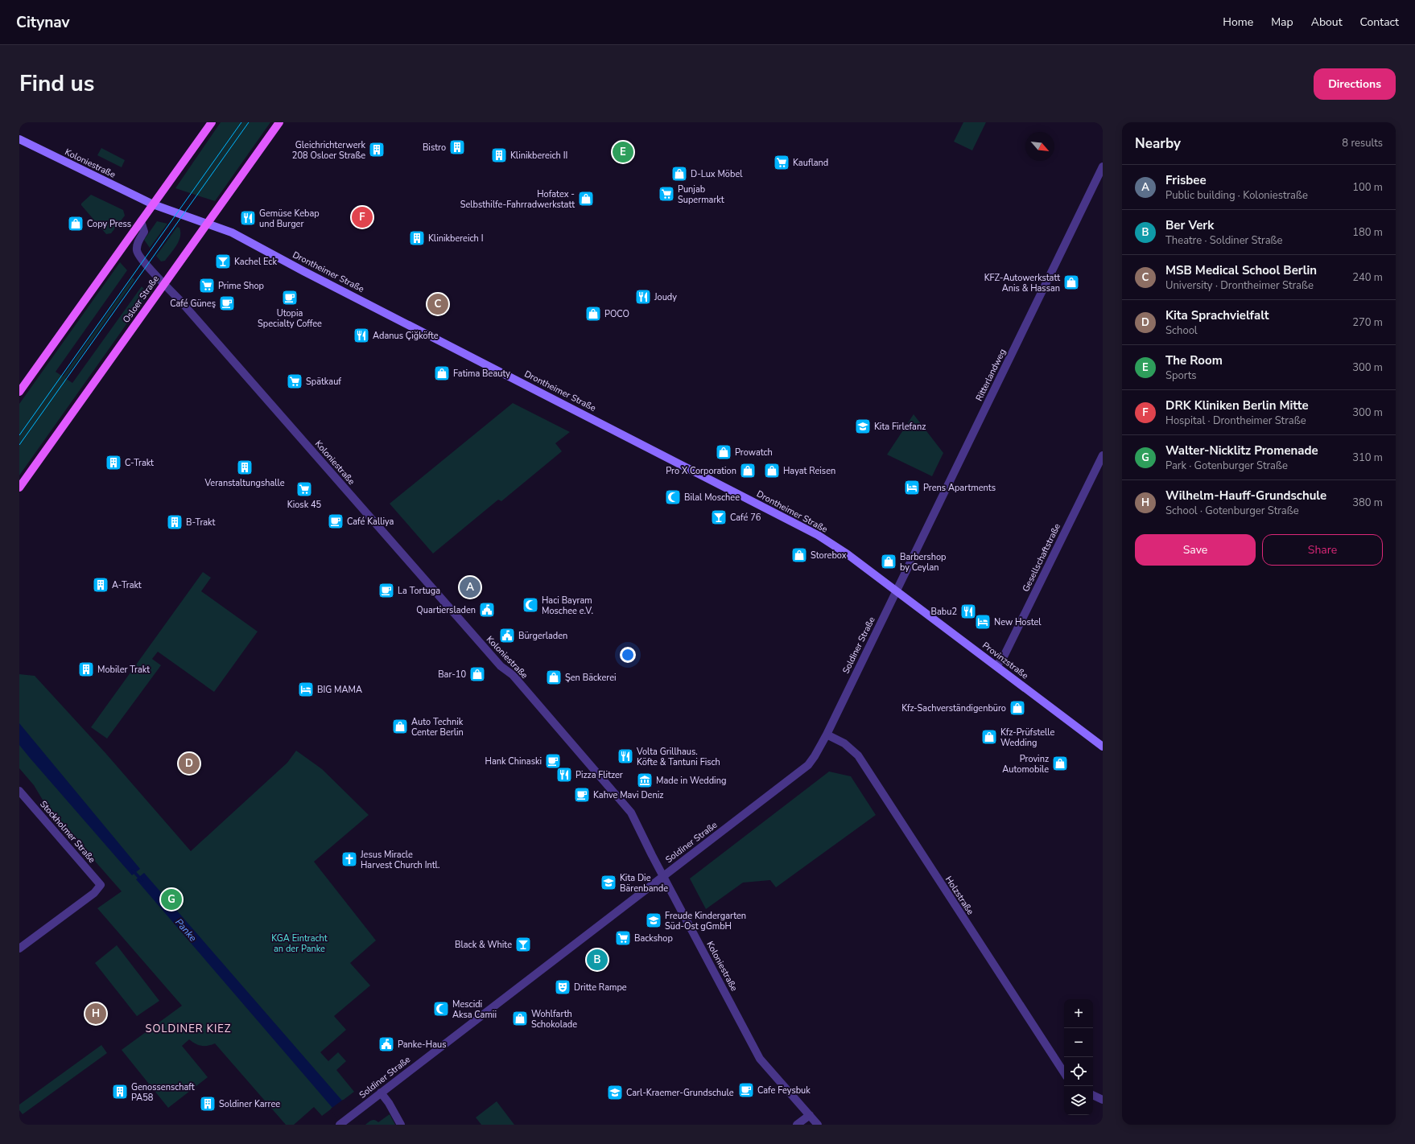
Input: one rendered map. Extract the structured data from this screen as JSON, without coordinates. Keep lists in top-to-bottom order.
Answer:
{
  "streets": {
    "main road": [
      "Koloniestraße",
      "Drontheimer Straße",
      "Osloer Straße",
      "Provinzstraße"
    ],
    "street": [
      "Ritterlandweg",
      "Gesellschaftstraße",
      "Soldiner Straße",
      "Stockholmer Straße",
      "Holzstraße"
    ]
  },
  "crossings": [
    ["Koloniestraße", "Drontheimer Straße"],
    ["Koloniestraße", "Osloer Straße"],
    ["Koloniestraße", "Soldiner Straße"],
    ["Drontheimer Straße", "Osloer Straße"],
    ["Drontheimer Straße", "Ritterlandweg"],
    ["Drontheimer Straße", "Soldiner Straße"],
    ["Drontheimer Straße", "Provinzstraße"],
    ["Ritterlandweg", "Soldiner Straße"],
    ["Ritterlandweg", "Provinzstraße"],
    ["Gesellschaftstraße", "Provinzstraße"],
    ["Soldiner Straße", "Provinzstraße"],
    ["Soldiner Straße", "Holzstraße"]
  ],
  "districts": ["SOLDINER KIEZ"],
  "water": ["Panke"],
  "parks": ["KGA Eintracht an der Panke"],
  "places": {
    "building": [
      "Bistro",
      "Gleichrichterwerk 208 Osloer Straße",
      "Klinikbereich II",
      "Klinikbereich I",
      "C-Trakt",
      "Veranstaltungshalle",
      "B-Trakt",
      "A-Trakt",
      "Mobiler Trakt",
      "Genossenschaft PA58",
      "Soldiner Karree"
    ],
    "supermarket": [
      "Kaufland",
      "Punjab Supermarkt",
      "Prime Shop",
      "Spätkauf",
      "Kiosk 45",
      "Backshop"
    ],
    "shop": [
      "D-Lux Möbel",
      "Hofatex - Selbsthilfe-Fahrradwerkstatt",
      "Copy Press",
      "KFZ-Autowerkstatt Anis & Hassan",
      "POCO",
      "Fatima Beauty",
      "Prowatch",
      "Pro X Corporation",
      "Hayat Reisen",
      "Storebox",
      "Barbershop by Ceylan",
      "Bar-10",
      "Şen Bäckerei",
      "Kfz-Sachverständigenbüro",
      "Auto Technik Center Berlin",
      "Kfz-Prüfstelle Wedding",
      "Provinz Automobile",
      "Wohlfarth Schokolade"
    ],
    "restaurant": [
      "Gemüse Kebap und Burger",
      "Joudy",
      "Adanus Çiğköfte",
      "Babu2",
      "Volta Grillhaus. Köfte & Tantuni Fisch",
      "Pizza Flitzer"
    ],
    "bar": ["Kachel Eck", "Café 76", "Black & White"],
    "cafe": [
      "Utopia Specialty Coffee",
      "Café Güneş",
      "Café Kalliya",
      "La Tortuga",
      "Hank Chinaski",
      "Kahve Mavi Deniz",
      "Cafe Feysbuk"
    ],
    "school or university": [
      "Kita Firlefanz",
      "Kita Die Bärenbande",
      "Freude Kindergarten Süd-Ost gGmbH",
      "Carl-Kraemer-Grundschule"
    ],
    "hotel": ["Prens Apartments", "New Hostel", "BIG MAMA"],
    "mosque": ["Bilal Moschee", "Haci Bayram Moschee e.V.", "Mescidi Aksa Camii"],
    "public building": ["Quartiersladen", "Bürgerladen", "Panke-Haus"],
    "museum": ["Made in Wedding"],
    "church": ["Jesus Miracle Harvest Church Intl."],
    "theatre": ["Dritte Rampe"]
  },
  "north": "bottom right",
  "page": {
    "header": "Citynav",
    "nav": [
      "Home",
      "Map",
      "About",
      "Contact"
    ],
    "title": "Find us",
    "buttons": [
      "Directions",
      ["Save", "Share"]
    ],
    "heading": ["Nearby", "8 results"],
    "pins": [
      "E",
      "F",
      "C",
      "A",
      "D",
      "G",
      "B",
      "H"
    ],
    "list": [
      {
        "mark": "A",
        "name": "Frisbee",
        "note": "Public building · Koloniestraße",
        "value": "100 m"
      },
      {
        "mark": "B",
        "name": "Ber Verk",
        "note": "Theatre · Soldiner Straße",
        "value": "180 m"
      },
      {
        "mark": "C",
        "name": "MSB Medical School Berlin",
        "note": "University · Drontheimer Straße",
        "value": "240 m"
      },
      {
        "mark": "D",
        "name": "Kita Sprachvielfalt",
        "note": "School",
        "value": "270 m"
      },
      {
        "mark": "E",
        "name": "The Room",
        "note": "Sports",
        "value": "300 m"
      },
      {
        "mark": "F",
        "name": "DRK Kliniken Berlin Mitte",
        "note": "Hospital · Drontheimer Straße",
        "value": "300 m"
      },
      {
        "mark": "G",
        "name": "Walter-Nicklitz Promenade",
        "note": "Park · Gotenburger Straße",
        "value": "310 m"
      },
      {
        "mark": "H",
        "name": "Wilhelm-Hauff-Grundschule",
        "note": "School · Gotenburger Straße",
        "value": "380 m"
      }
    ],
    "map_buttons": ["+", "−"]
  }
}
